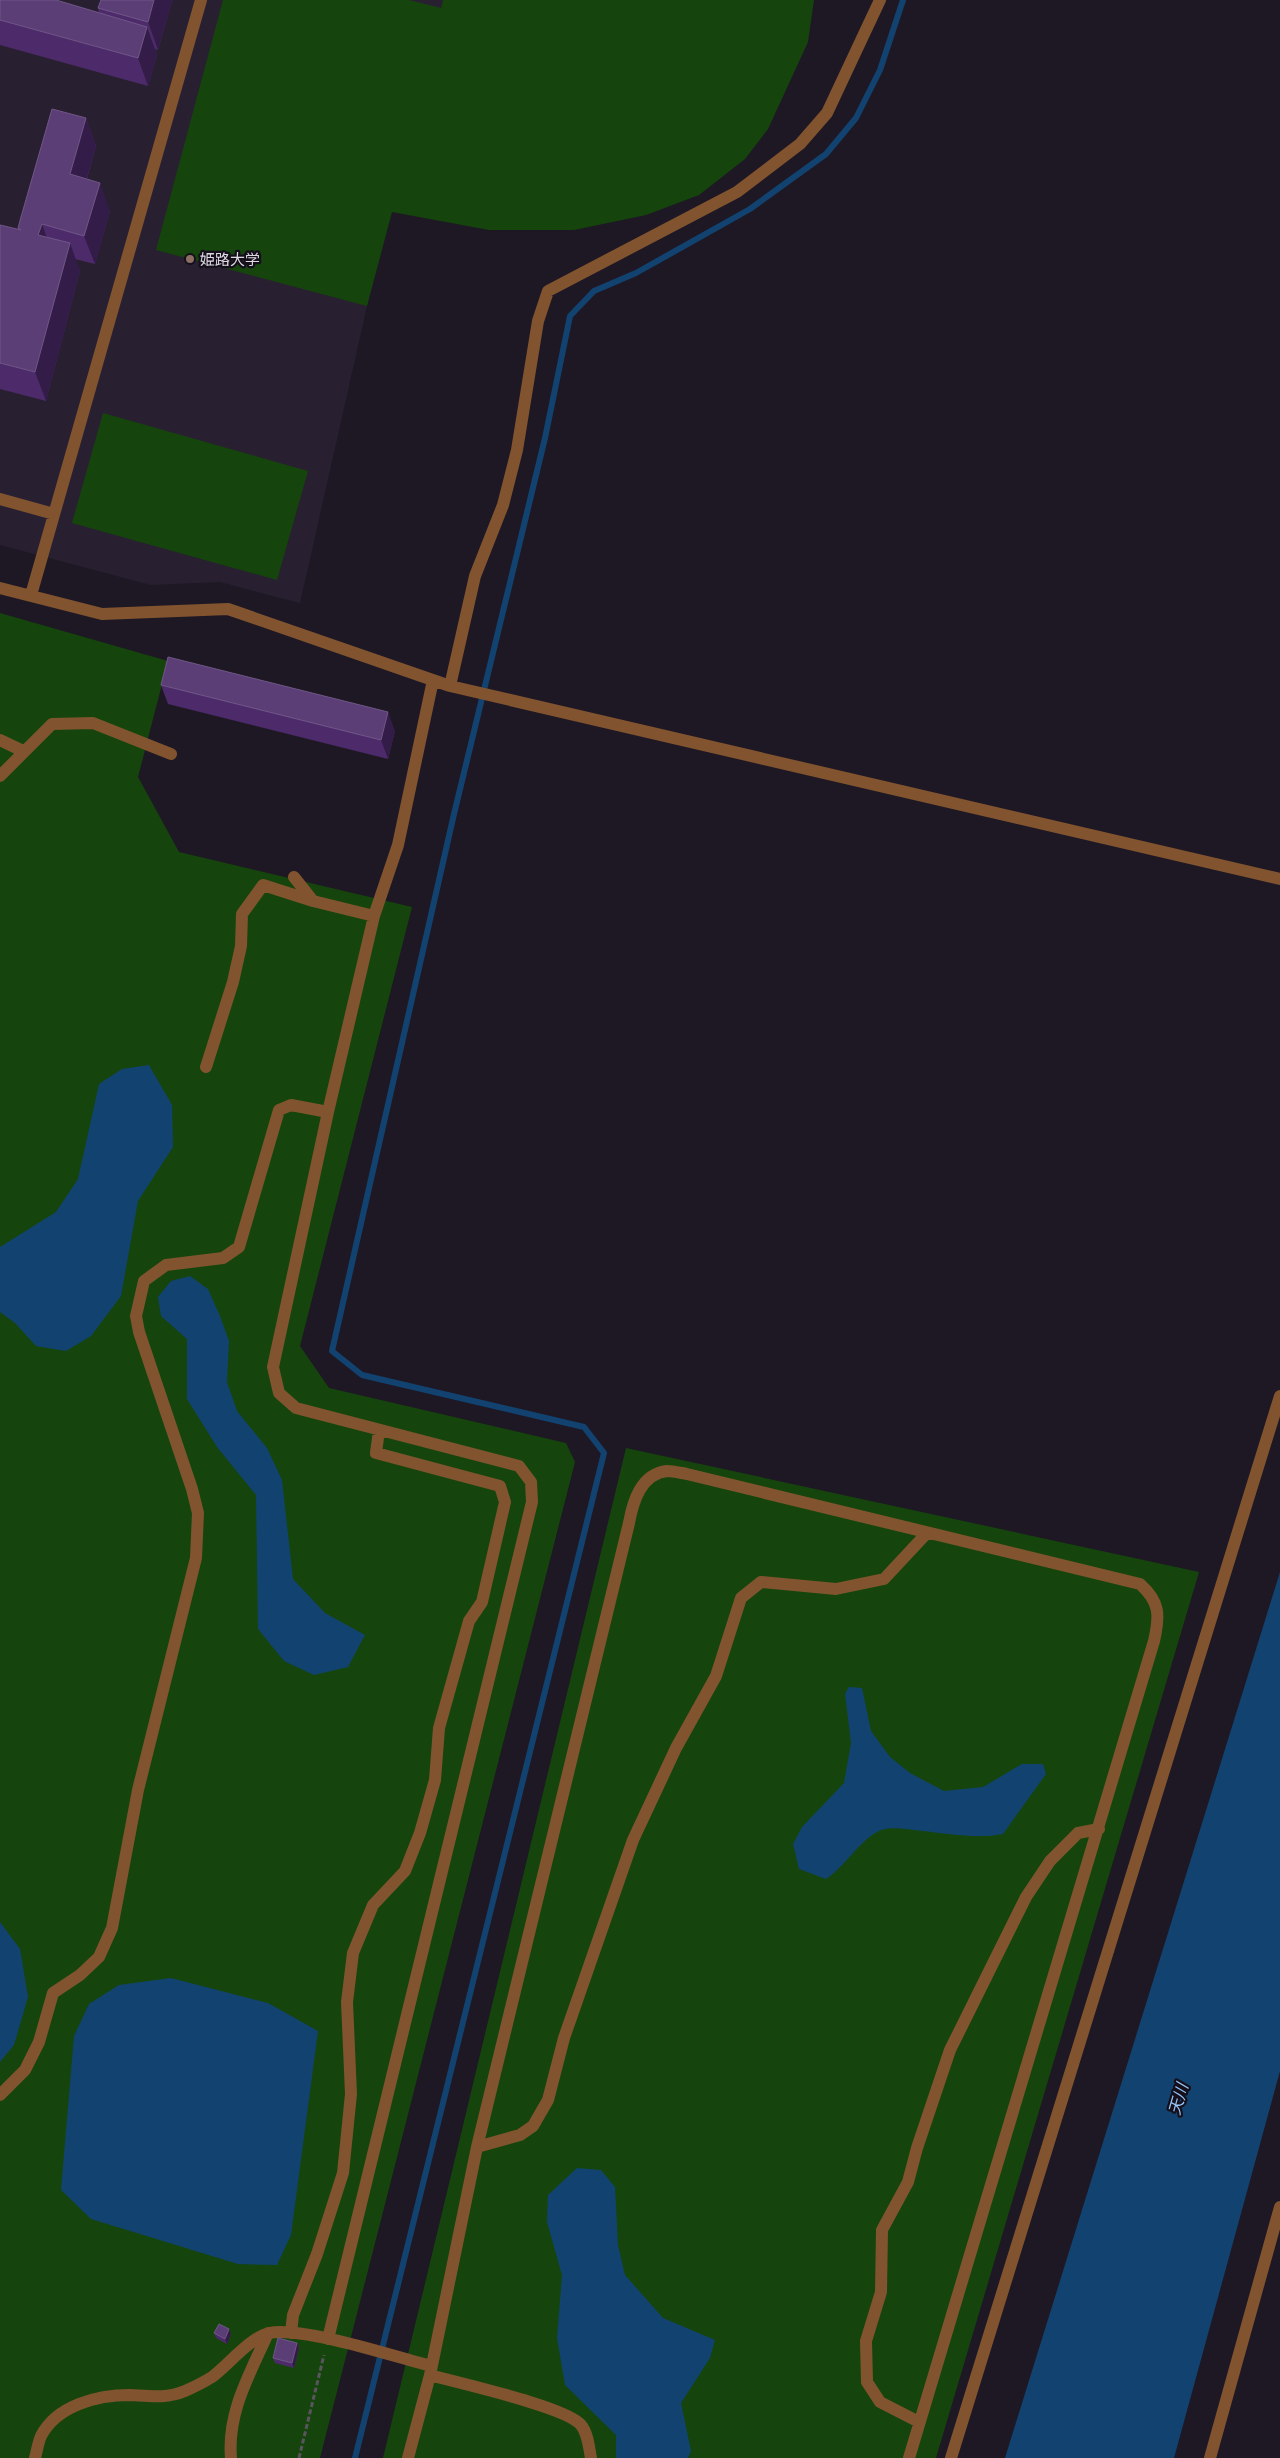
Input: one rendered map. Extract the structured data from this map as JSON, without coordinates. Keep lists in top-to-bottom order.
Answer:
{
  "water": ["天川"],
  "places": ["姫路大学"]
}
